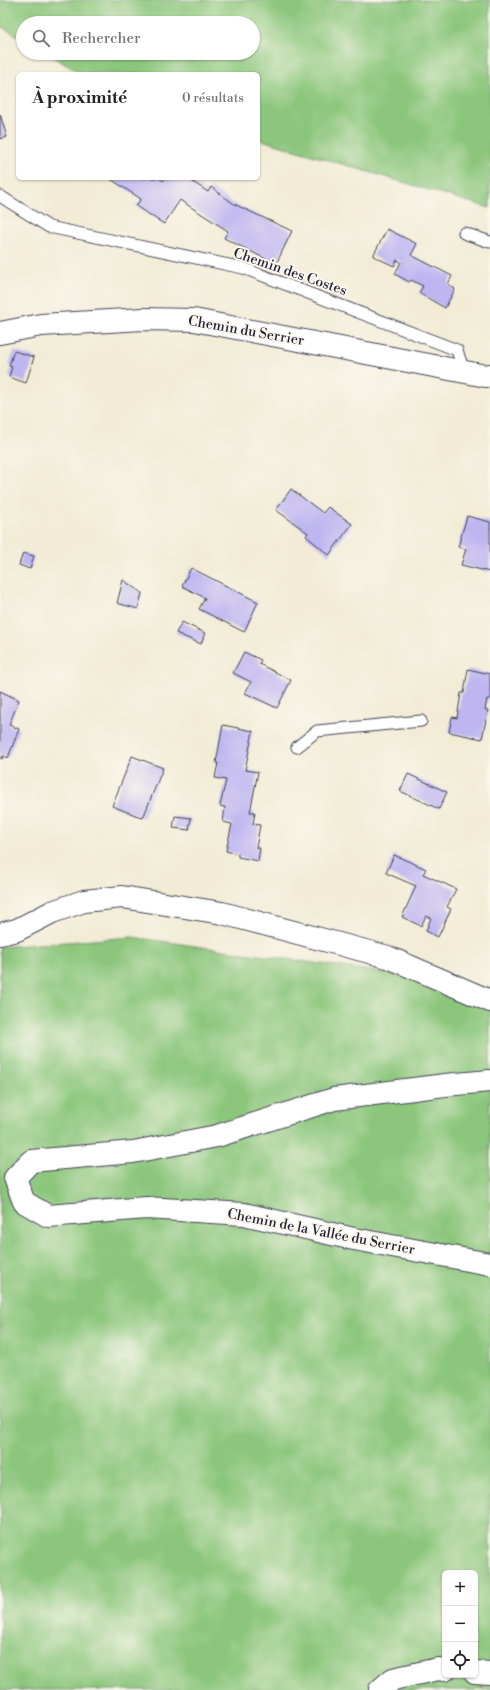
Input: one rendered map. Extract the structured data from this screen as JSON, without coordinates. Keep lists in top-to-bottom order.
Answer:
{
  "streets": {
    "street": ["Chemin du Serrier", "Chemin de la Vallée du Serrier"],
    "lane": ["Chemin des Costes"]
  },
  "crossings": [
    ["Chemin des Costes", "Chemin du Serrier"]
  ],
  "page": {
    "search": "Rechercher",
    "heading": ["À proximité", "0 résultats"],
    "map_buttons": ["+", "−"]
  }
}
